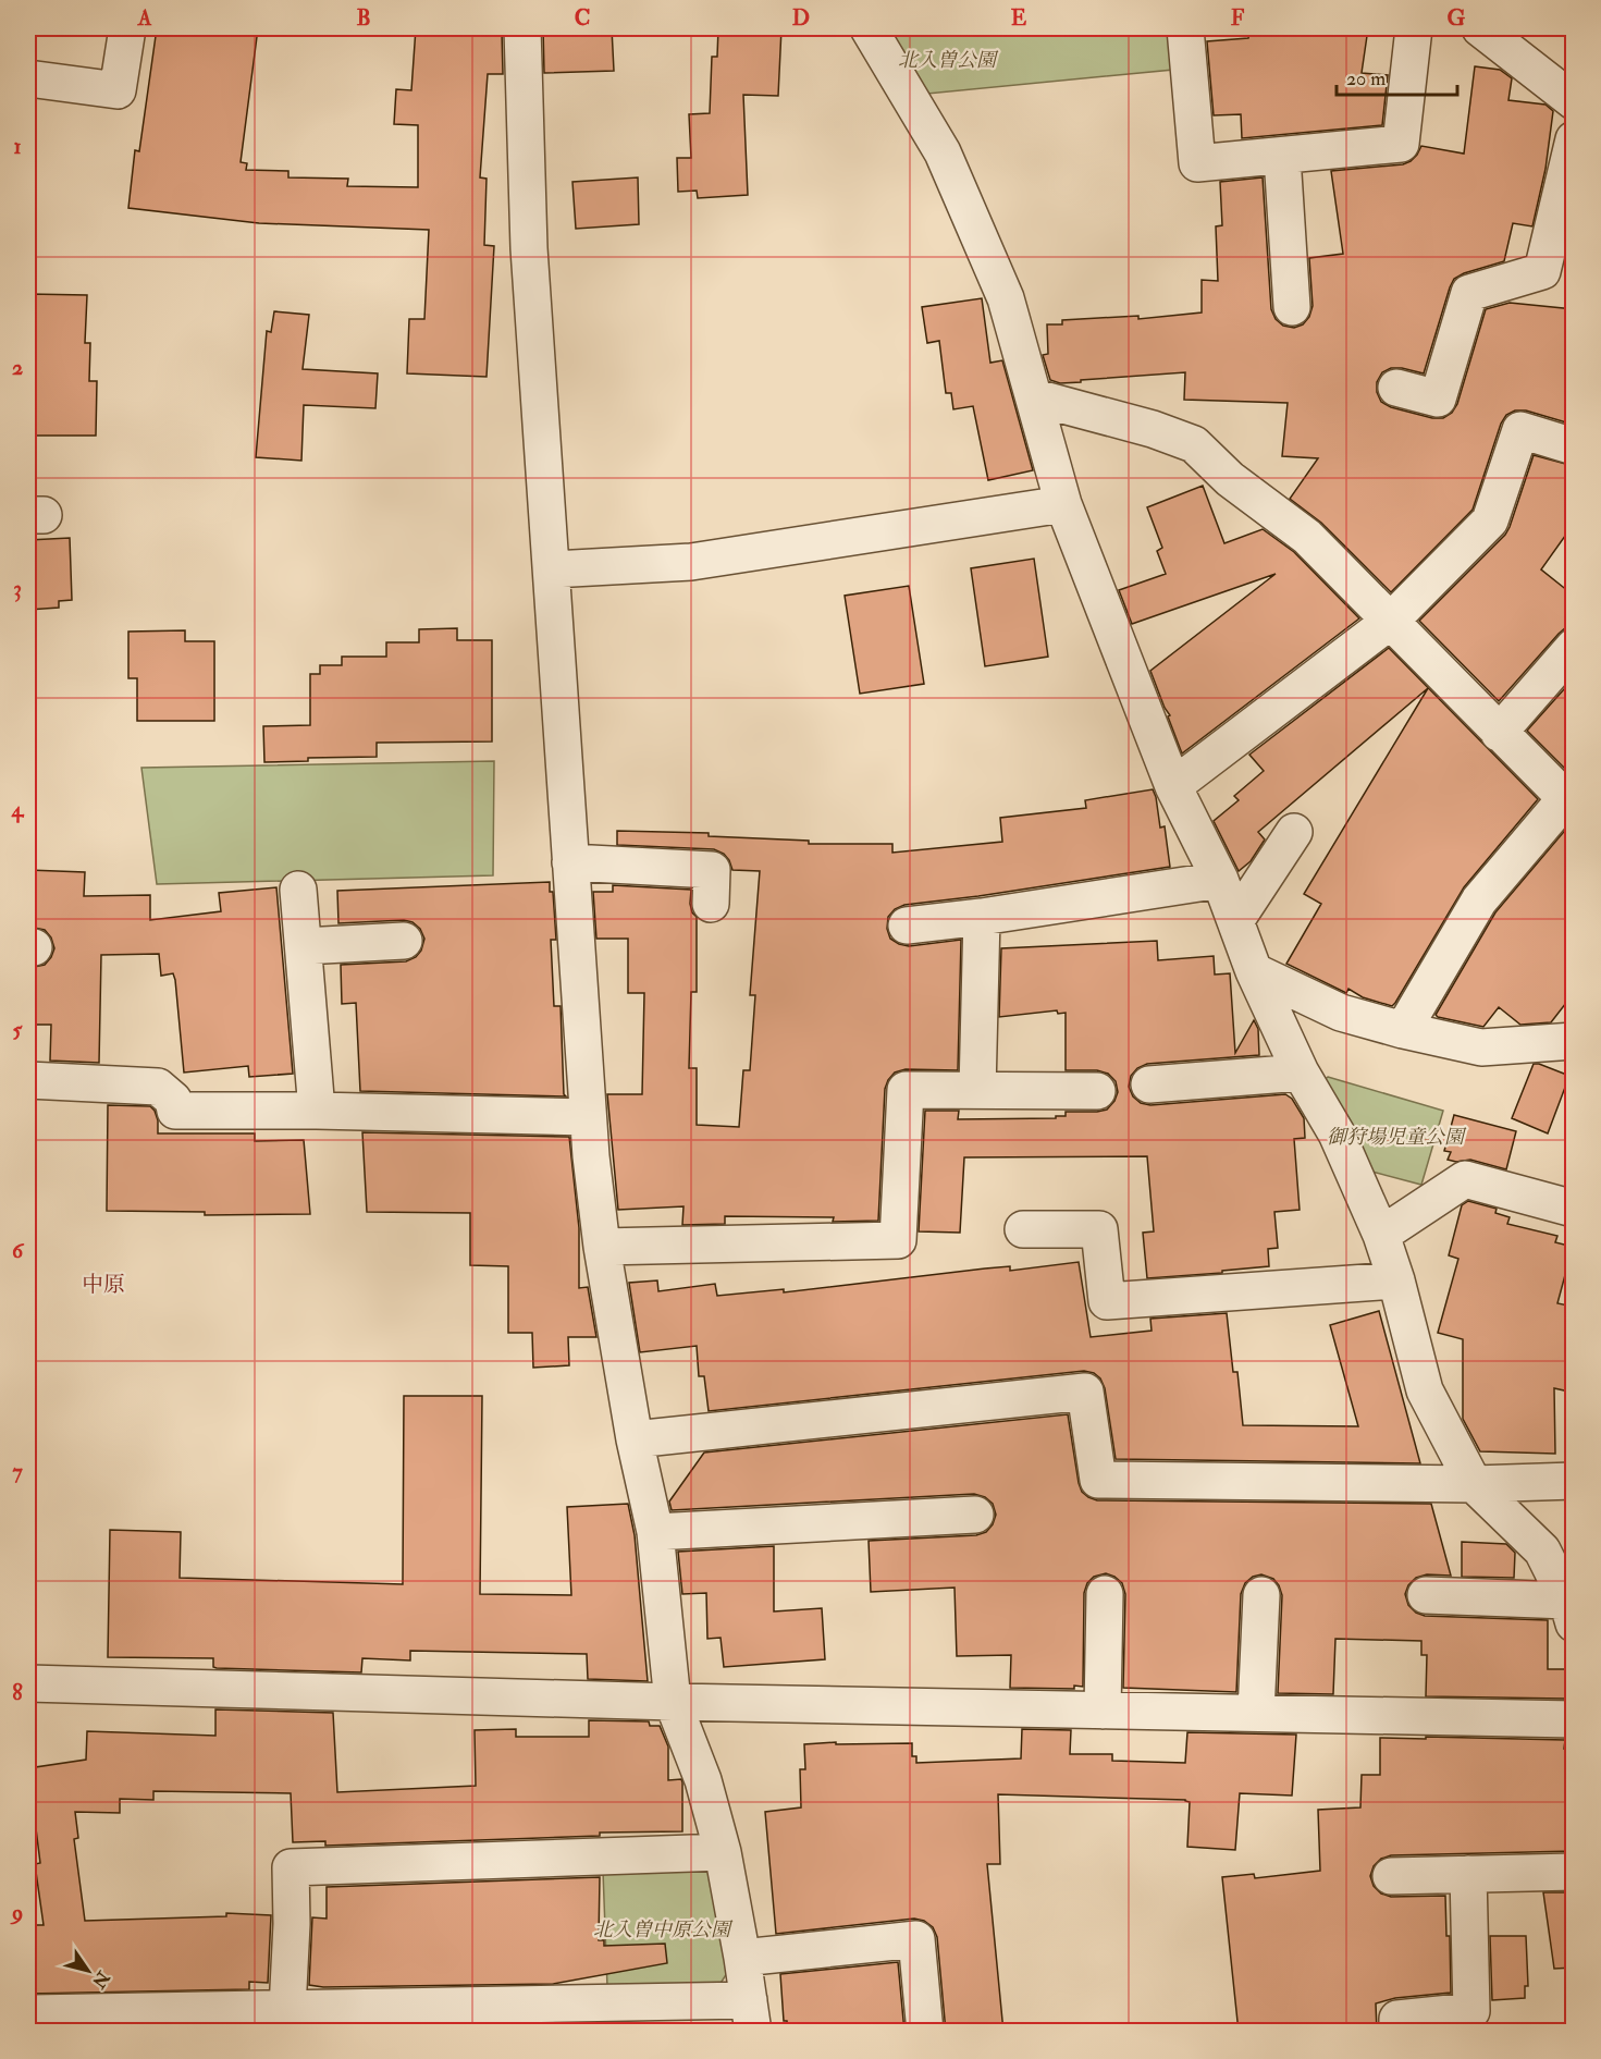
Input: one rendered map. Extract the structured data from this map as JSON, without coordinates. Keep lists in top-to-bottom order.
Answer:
{
  "districts": ["中原"],
  "parks": ["北入曽公園", "御狩場児童公園", "北入曽中原公園"],
  "scale_bar": "20 m",
  "north": "bottom right",
  "grid": {
    "columns": [
      "A",
      "B",
      "C",
      "D",
      "E",
      "F",
      "G"
    ],
    "rows": [
      "1",
      "2",
      "3",
      "4",
      "5",
      "6",
      "7",
      "8",
      "9"
    ]
  }
}
